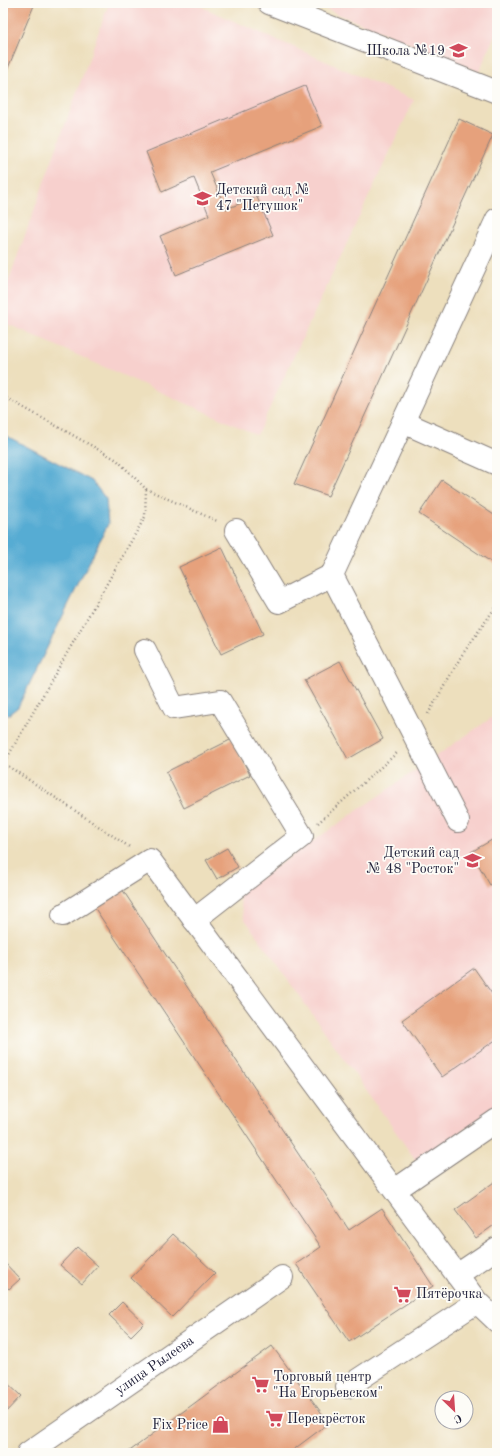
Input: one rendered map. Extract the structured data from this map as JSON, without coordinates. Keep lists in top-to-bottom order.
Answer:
{
  "streets": {
    "street": ["улица Рылеева"]
  },
  "places": {
    "school or university": ["Школа №19", "Детский сад № 47 \"Петушок\"", "Детский сад № 48 \"Росток\""],
    "supermarket": ["Пятёрочка", "Торговый центр \"На Егорьевском\"", "Перекрёсток"],
    "shop": ["Fix Price"]
  },
  "north": "bottom right"
}
